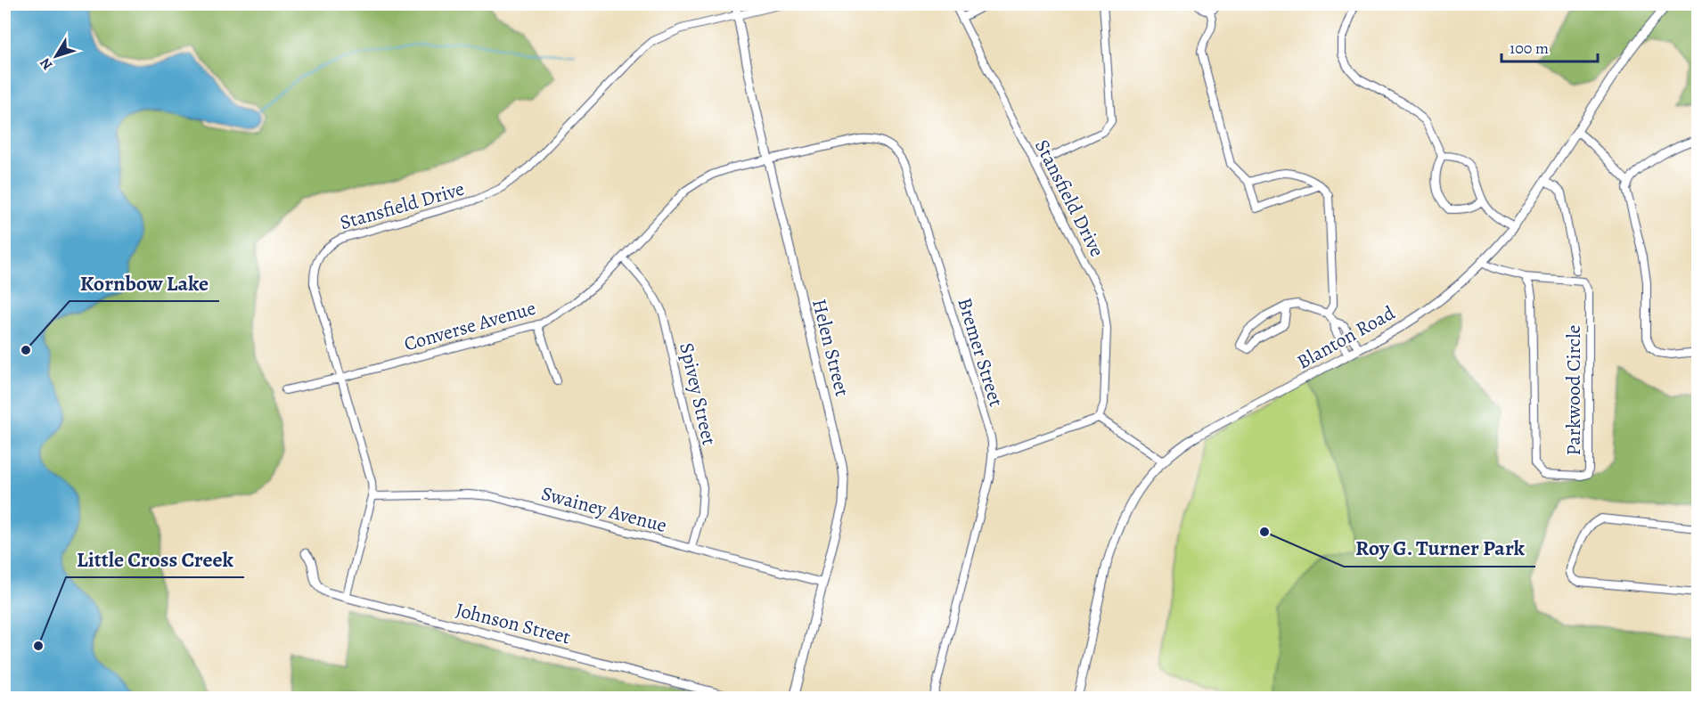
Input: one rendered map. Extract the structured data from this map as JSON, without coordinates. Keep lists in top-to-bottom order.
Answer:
{
  "streets": {
    "street": [
      "Stansfield Drive",
      "Converse Avenue",
      "Blanton Road",
      "Helen Street",
      "Bremer Street",
      "Parkwood Circle",
      "Spivey Street",
      "Swainey Avenue",
      "Johnson Street"
    ]
  },
  "crossings": [
    ["Stansfield Drive", "Converse Avenue"],
    ["Stansfield Drive", "Helen Street"],
    ["Stansfield Drive", "Swainey Avenue"],
    ["Stansfield Drive", "Johnson Street"],
    ["Converse Avenue", "Helen Street"],
    ["Converse Avenue", "Bremer Street"],
    ["Converse Avenue", "Spivey Street"],
    ["Blanton Road", "Parkwood Circle"],
    ["Helen Street", "Bremer Street"],
    ["Helen Street", "Swainey Avenue"],
    ["Spivey Street", "Swainey Avenue"]
  ],
  "places": ["Kornbow Lake", "Roy G. Turner Park", "Little Cross Creek"],
  "scale_bar": "100 m",
  "north": "bottom left"
}
